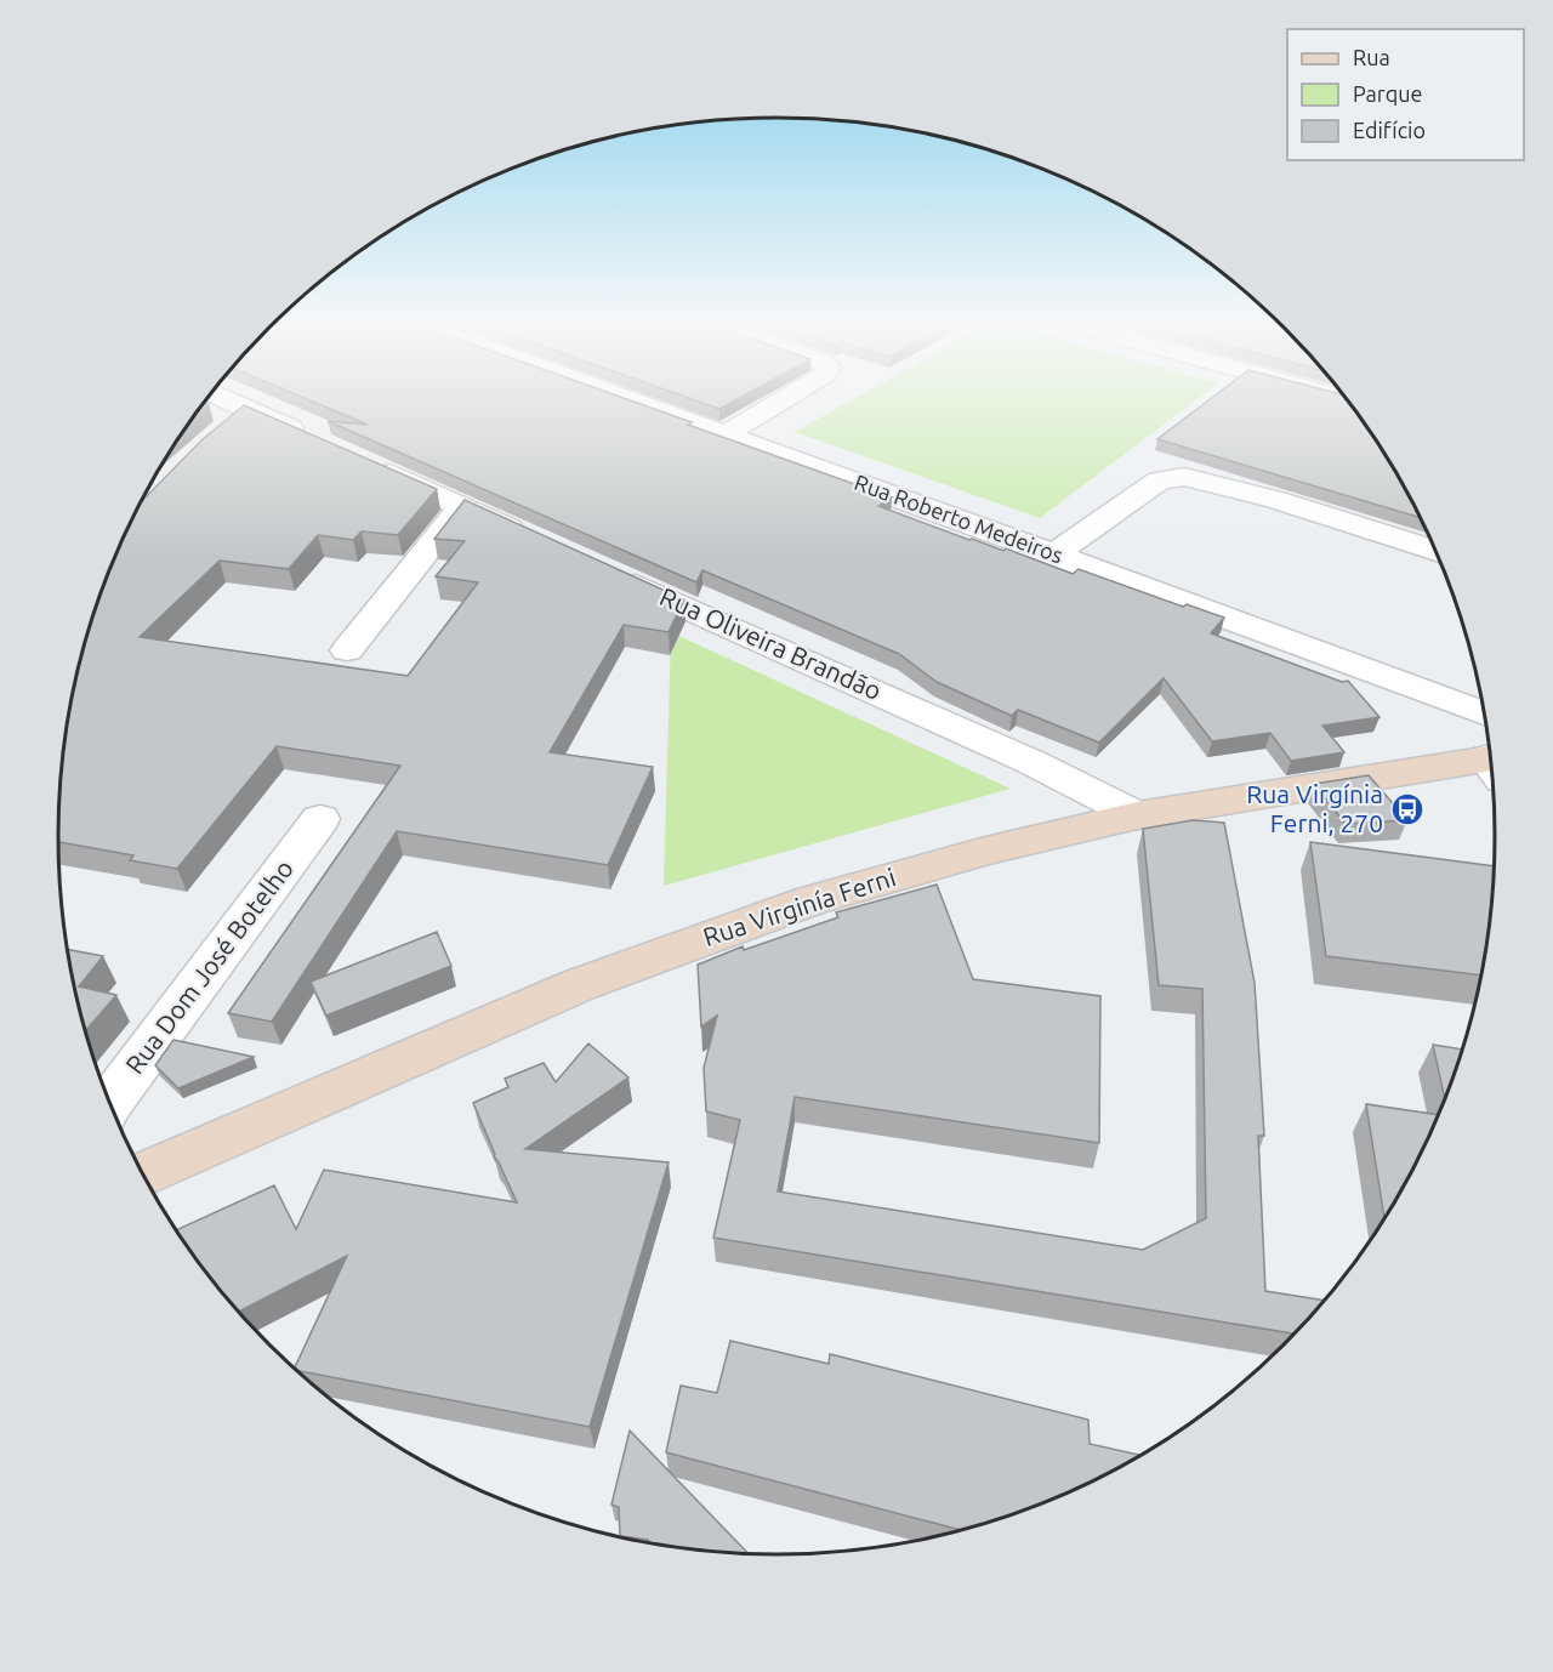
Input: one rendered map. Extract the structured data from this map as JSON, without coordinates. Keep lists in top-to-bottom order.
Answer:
{
  "streets": {
    "street": [
      "Rua Roberto Medeiros",
      "Rua Oliveira Brandão",
      "Rua Virginía Ferni",
      "Rua Dom José Botelho"
    ]
  },
  "crossings": [
    ["Rua Oliveira Brandão", "Rua Virginía Ferni"]
  ],
  "places": {
    "bus stop": ["Rua Virgínia Ferni, 270"]
  },
  "legend": ["Rua", "Parque", "Edifício"]
}
